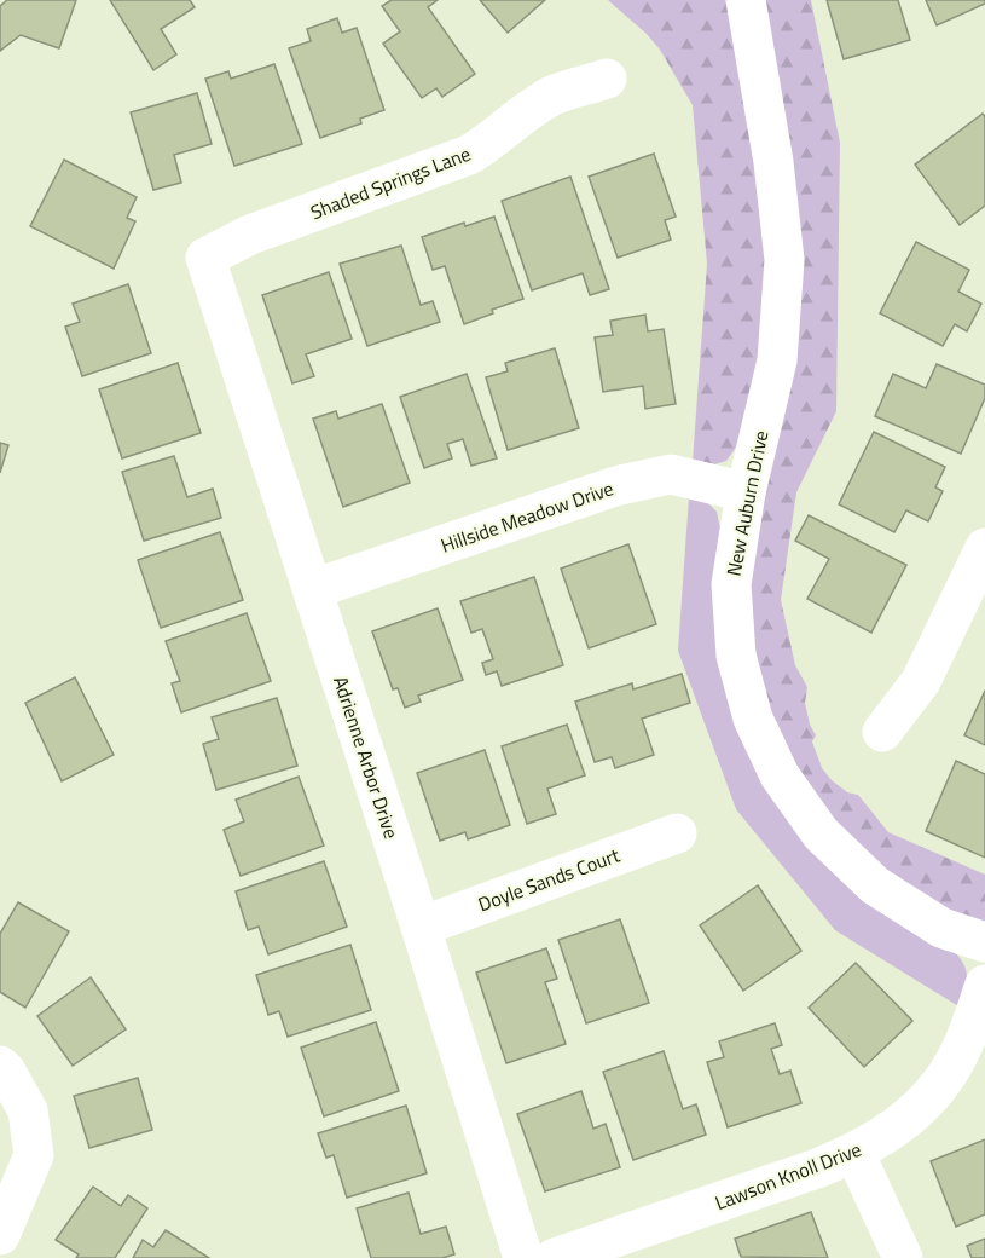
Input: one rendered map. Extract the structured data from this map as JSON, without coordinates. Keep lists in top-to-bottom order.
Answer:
{
  "streets": {
    "street": [
      "Shaded Springs Lane",
      "New Auburn Drive",
      "Hillside Meadow Drive",
      "Adrienne Arbor Drive",
      "Doyle Sands Court",
      "Lawson Knoll Drive"
    ]
  },
  "crossings": [
    ["Shaded Springs Lane", "Adrienne Arbor Drive"],
    ["New Auburn Drive", "Hillside Meadow Drive"],
    ["Hillside Meadow Drive", "Adrienne Arbor Drive"],
    ["Adrienne Arbor Drive", "Doyle Sands Court"]
  ]
}
